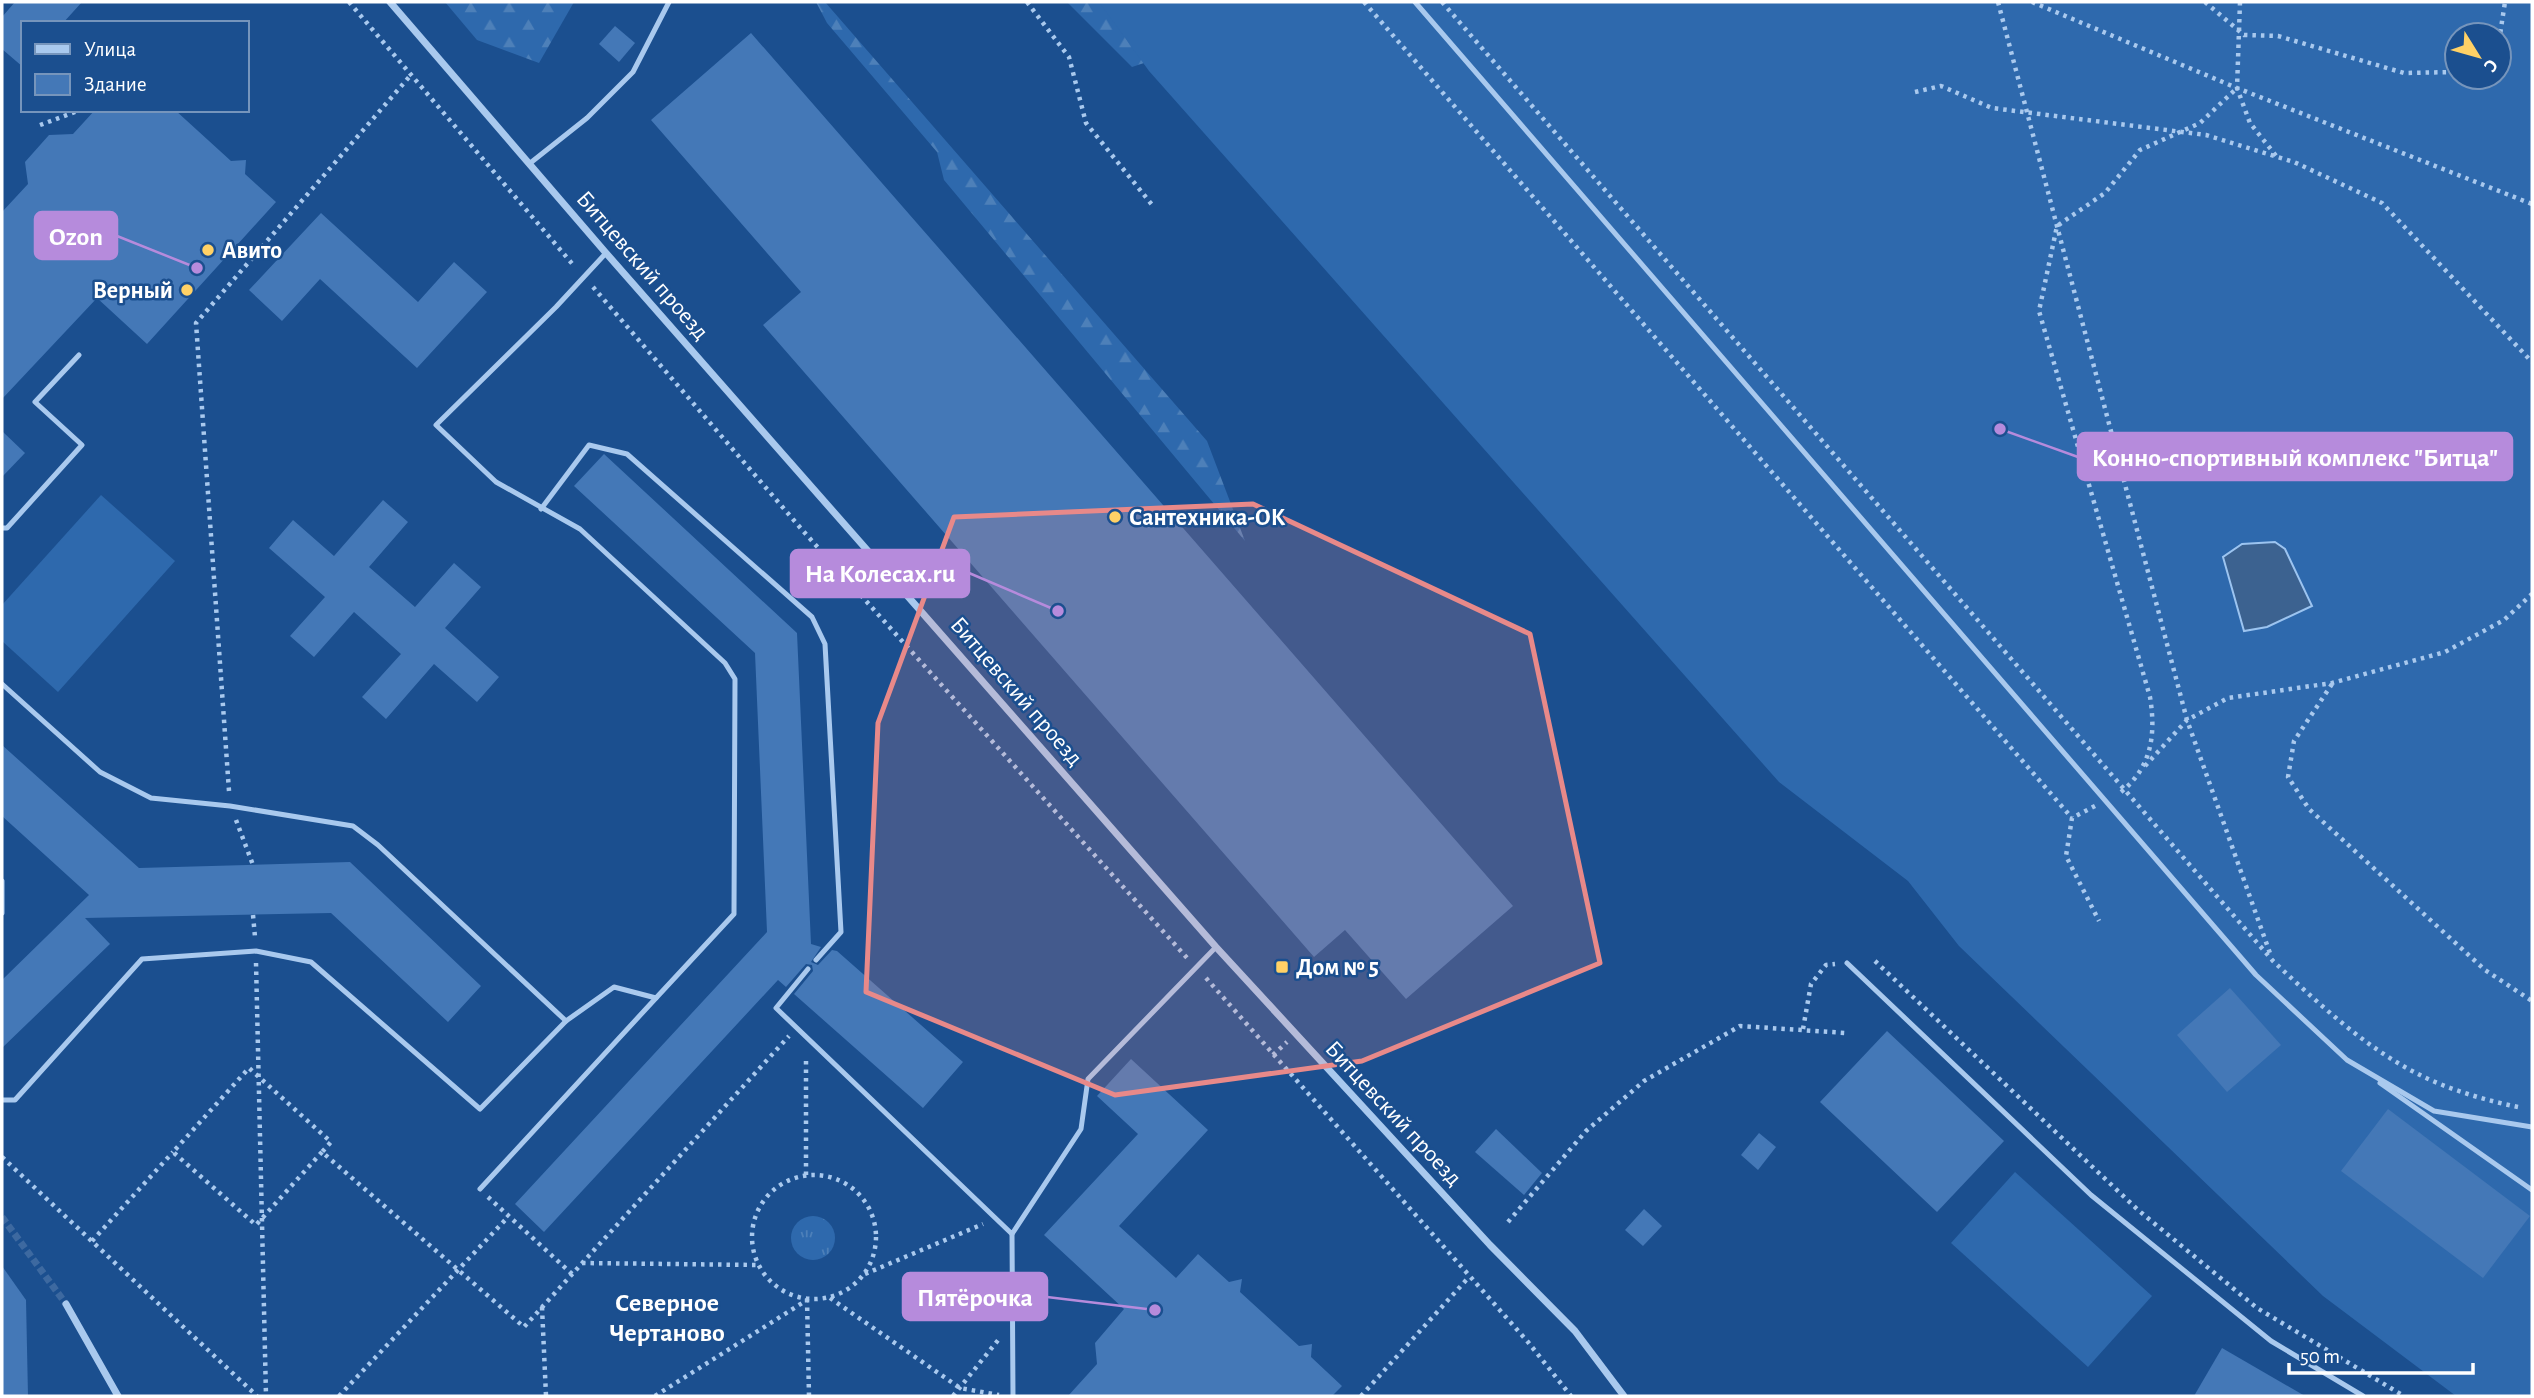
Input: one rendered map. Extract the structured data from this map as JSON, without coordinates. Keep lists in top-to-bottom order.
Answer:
{
  "streets": {
    "street": ["Битцевский проезд"]
  },
  "districts": ["Северное Чертаново"],
  "places": {
    "other": [
      "Авито",
      "Ozon",
      "Верный",
      "Конно-спортивный комплекс \"Битца\"",
      "Сантехника-ОК",
      "На Колесах.ru",
      "Пятёрочка"
    ],
    "transit": ["Дом № 5"]
  },
  "legend": ["Улица", "Здание"],
  "scale_bar": "50 m",
  "north": "bottom right"
}
